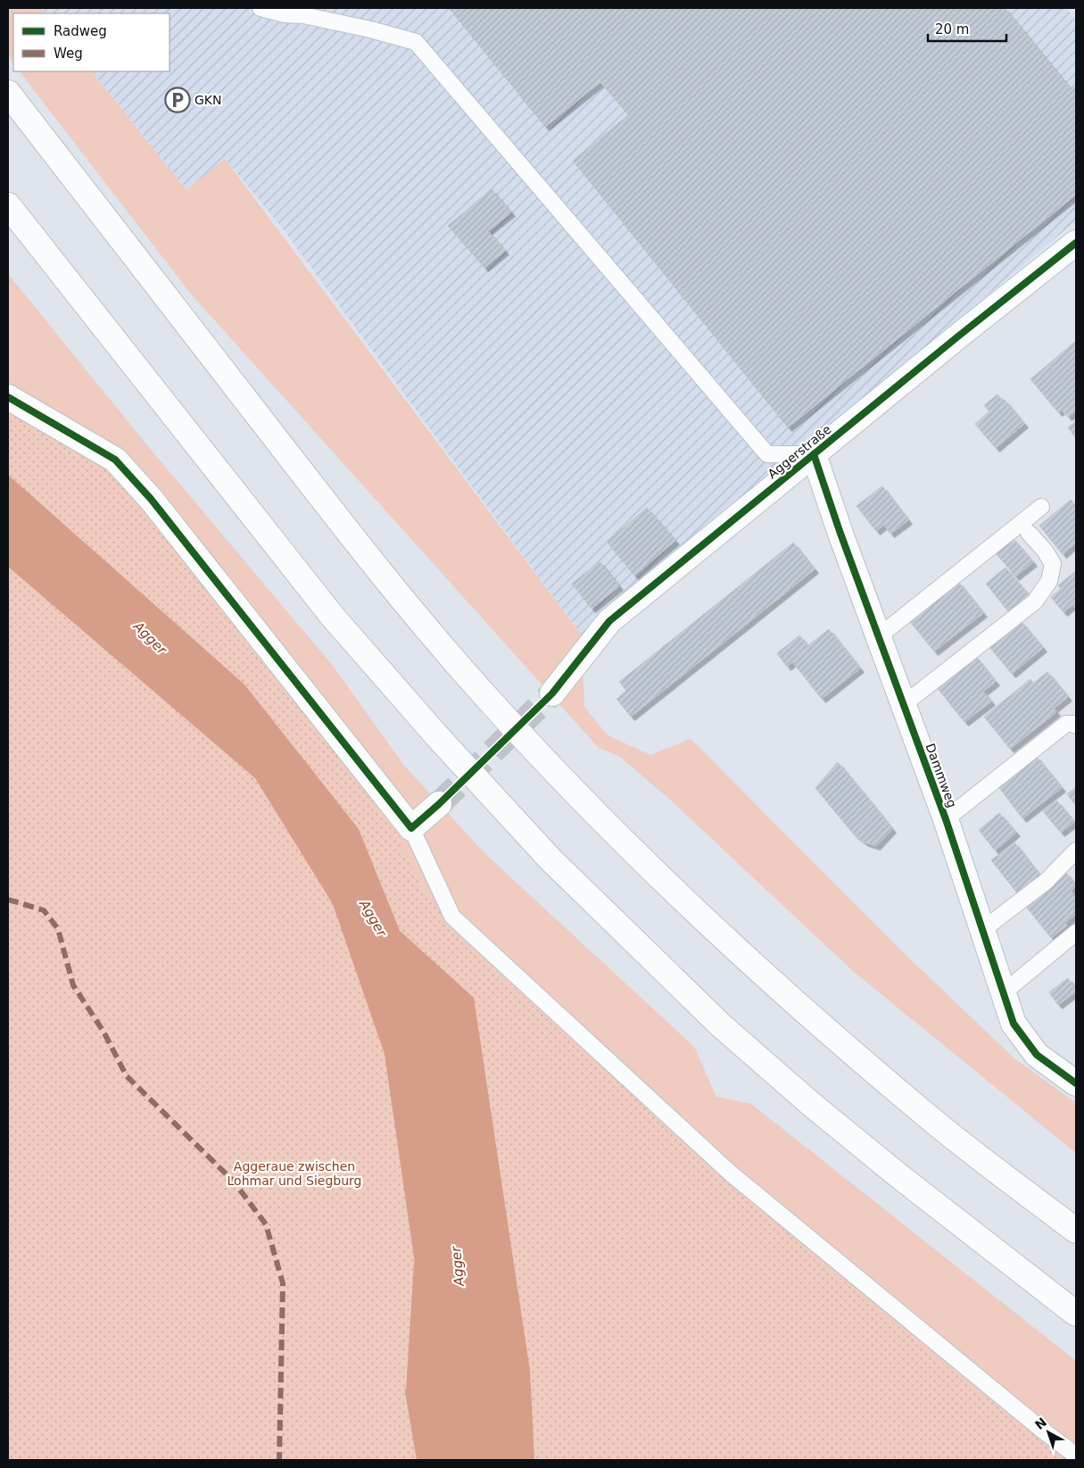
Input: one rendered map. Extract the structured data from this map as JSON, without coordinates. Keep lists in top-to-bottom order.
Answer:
{
  "streets": {
    "main road": ["Aggerstraße", "Dammweg"]
  },
  "crossings": [
    ["Aggerstraße", "Dammweg"]
  ],
  "water": ["Agger"],
  "parks": ["Aggeraue zwischen Lohmar und Siegburg"],
  "places": {
    "parking": ["GKN"]
  },
  "legend": ["Radweg", "Weg"],
  "scale_bar": "20 m",
  "north": "top left"
}
